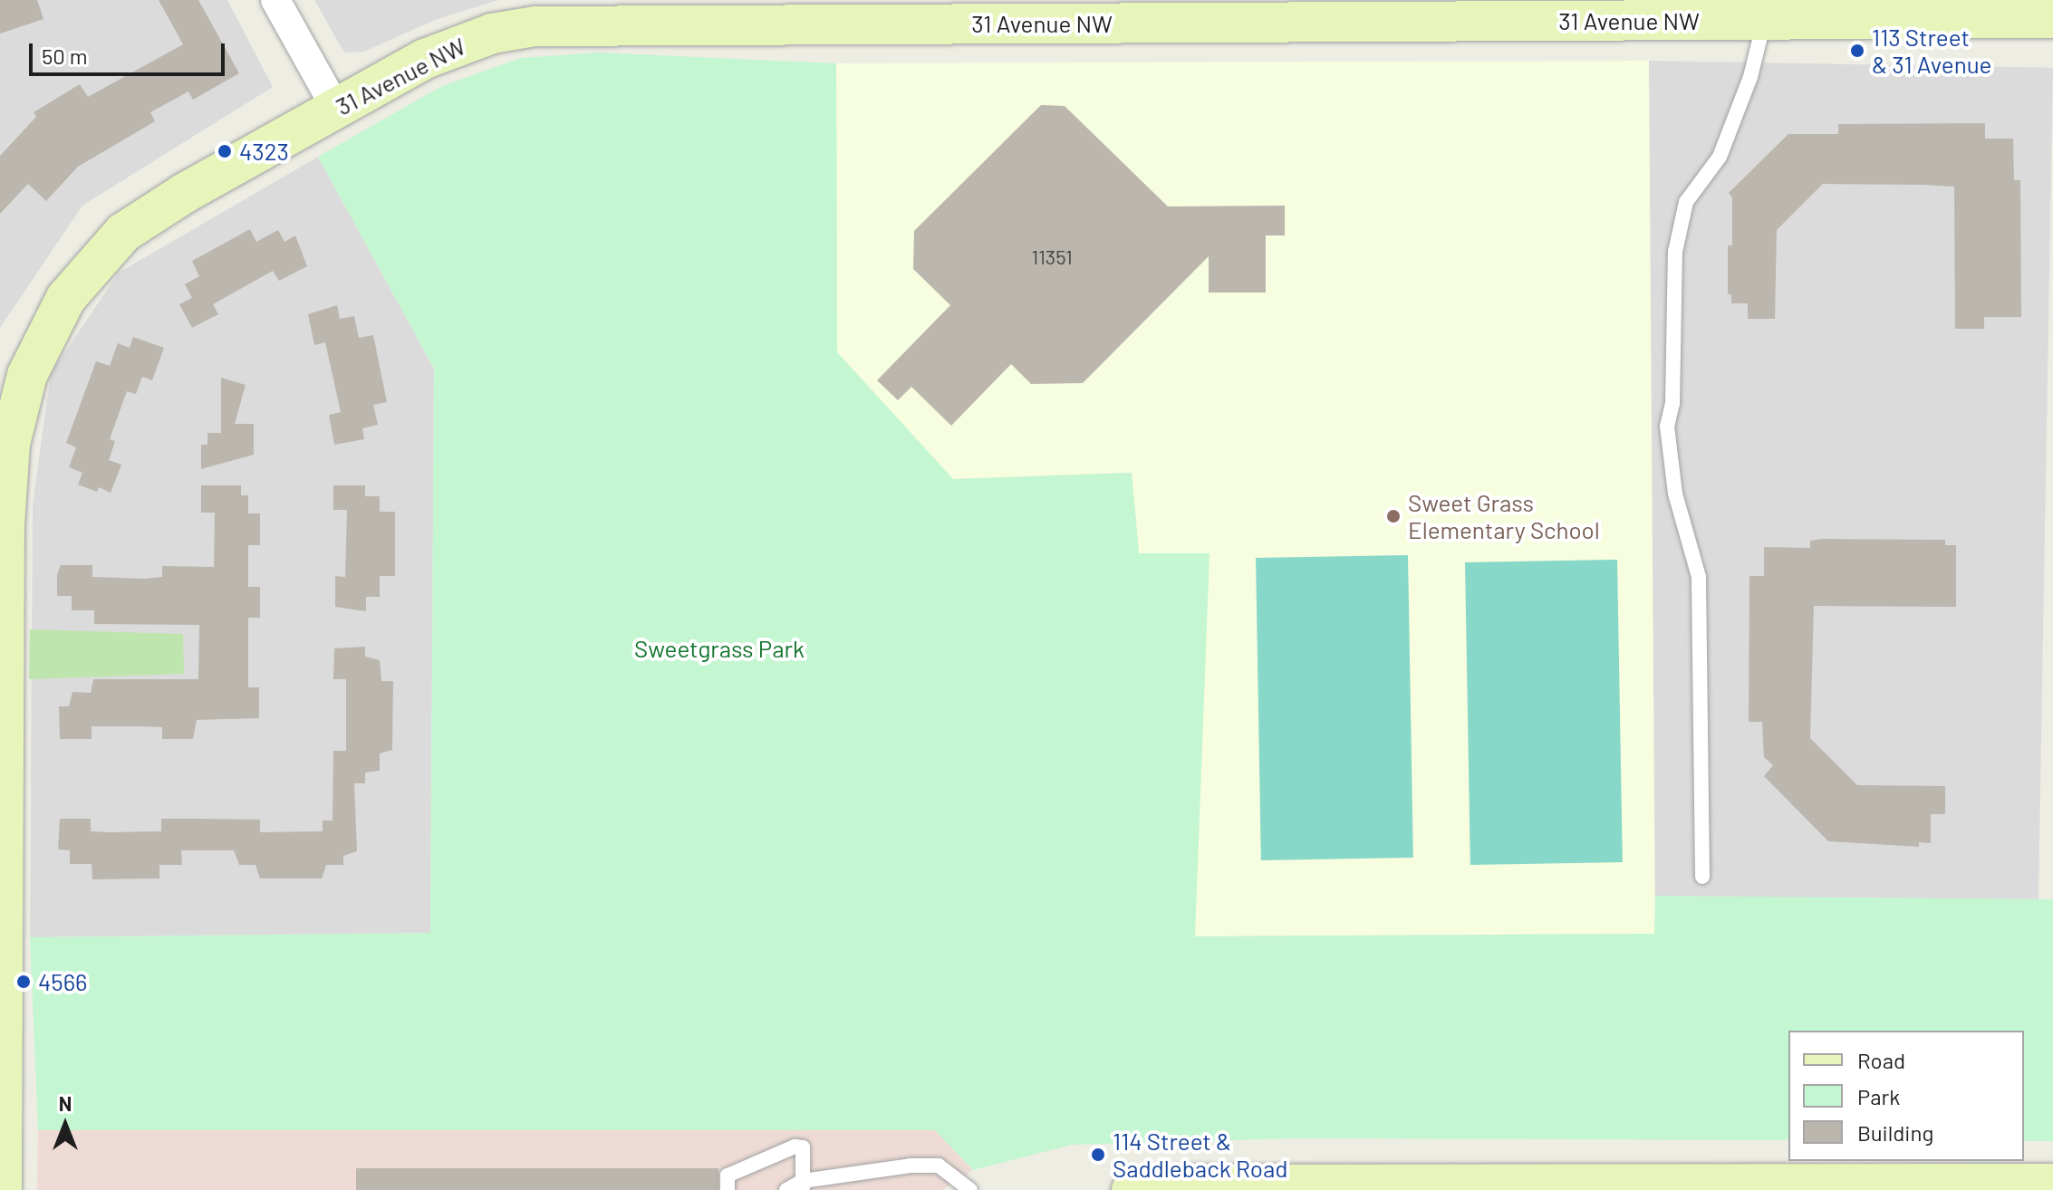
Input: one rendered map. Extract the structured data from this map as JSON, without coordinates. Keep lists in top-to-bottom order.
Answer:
{
  "streets": {
    "street": ["31 Avenue NW"]
  },
  "parks": ["Sweetgrass Park"],
  "places": [
    "113 Street & 31 Avenue",
    "4323",
    "Sweet Grass Elementary School",
    "4566",
    "114 Street & Saddleback Road"
  ],
  "house_numbers": ["11351"],
  "legend": ["Road", "Park", "Building"],
  "scale_bar": "50 m",
  "north": "top"
}
